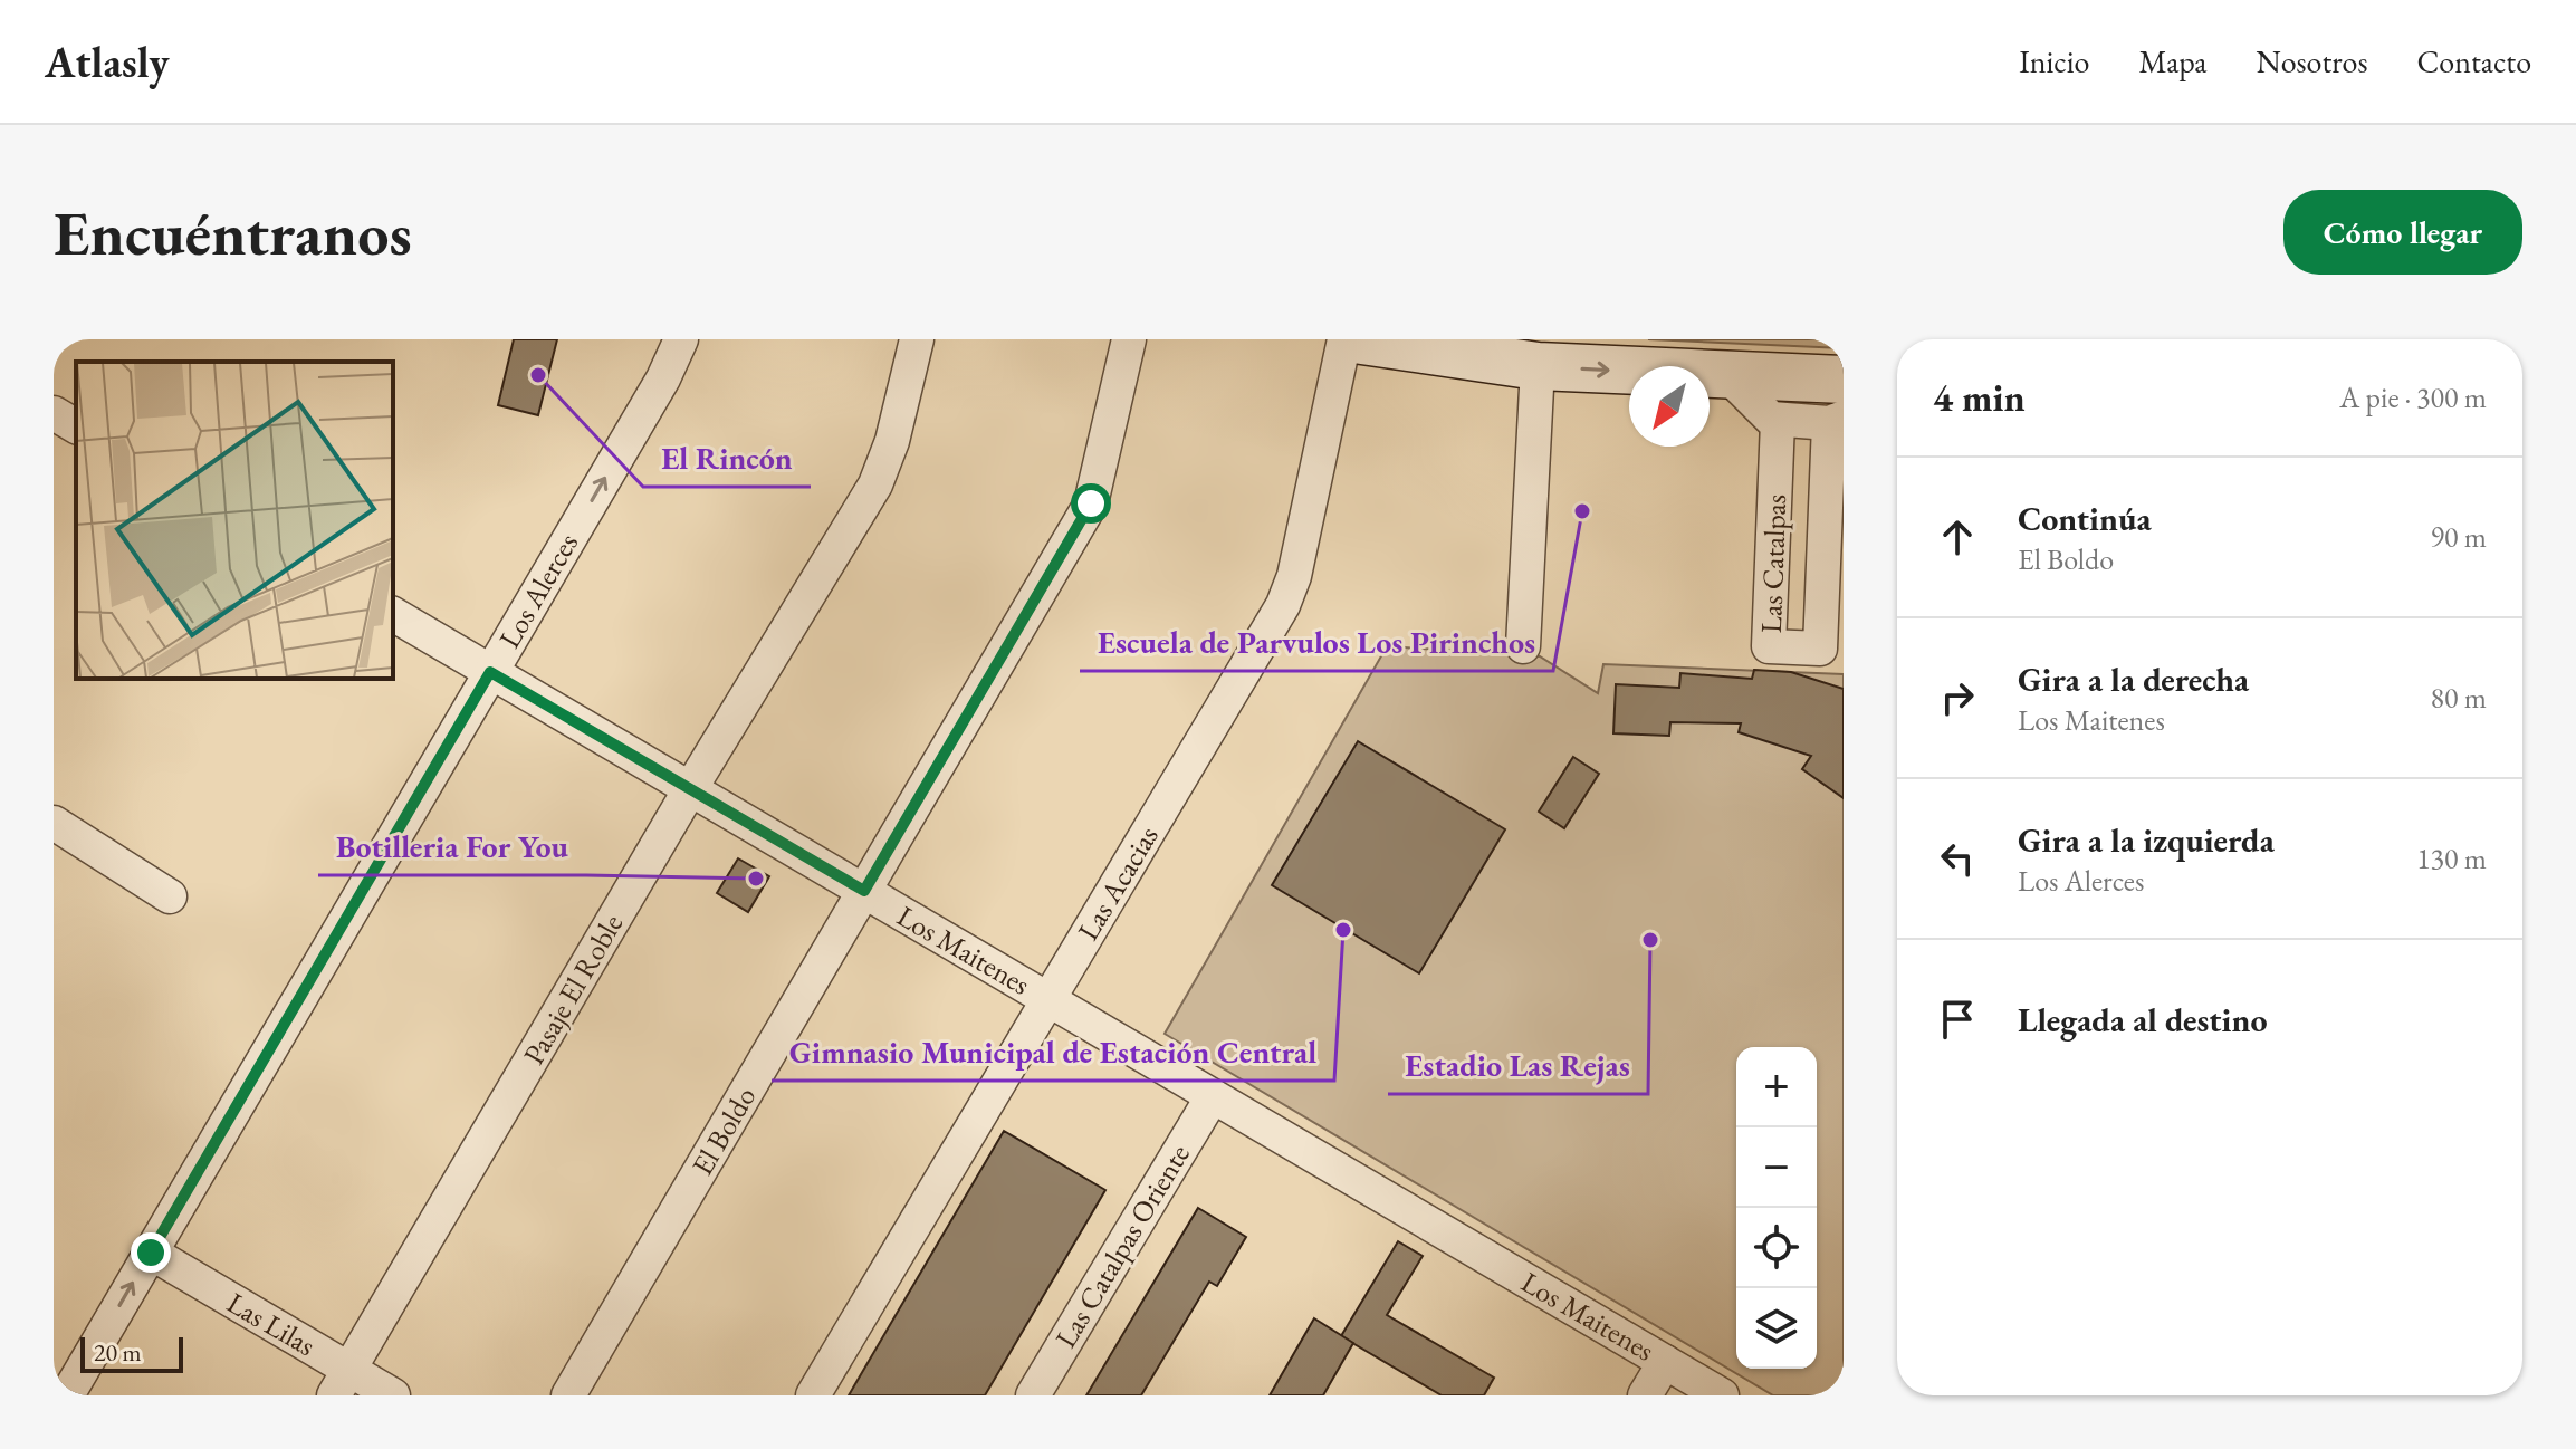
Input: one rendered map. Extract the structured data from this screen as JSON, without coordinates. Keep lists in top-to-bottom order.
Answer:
{
  "streets": {
    "street": [
      "Las Catalpas",
      "Los Alerces",
      "Las Acacias",
      "Los Maitenes",
      "Pasaje El Roble",
      "El Boldo",
      "Las Catalpas Oriente",
      "Las Lilas"
    ]
  },
  "crossings": [
    ["Los Alerces", "Los Maitenes"],
    ["Los Alerces", "Las Lilas"],
    ["Las Acacias", "Los Maitenes"],
    ["Los Maitenes", "Pasaje El Roble"],
    ["Los Maitenes", "El Boldo"],
    ["Los Maitenes", "Las Catalpas Oriente"],
    ["Pasaje El Roble", "Las Lilas"]
  ],
  "one_way": ["Los Alerces"],
  "places": [
    "El Rincón",
    "Escuela de Parvulos Los Pirinchos",
    "Botilleria For You",
    "Gimnasio Municipal de Estación Central",
    "Estadio Las Rejas"
  ],
  "scale_bar": "20 m",
  "north": "bottom left",
  "page": {
    "header": "Atlasly",
    "nav": [
      "Inicio",
      "Mapa",
      "Nosotros",
      "Contacto"
    ],
    "buttons": "Cómo llegar",
    "title": "Encuéntranos",
    "heading": ["4 min", "A pie · 300 m"],
    "list": [
      ["Continúa", "El Boldo", "90 m"],
      ["Gira a la derecha", "Los Maitenes", "80 m"],
      ["Gira a la izquierda", "Los Alerces", "130 m"],
      "Llegada al destino"
    ],
    "map_buttons": ["+", "−"],
    "scale": "20 m"
  }
}
